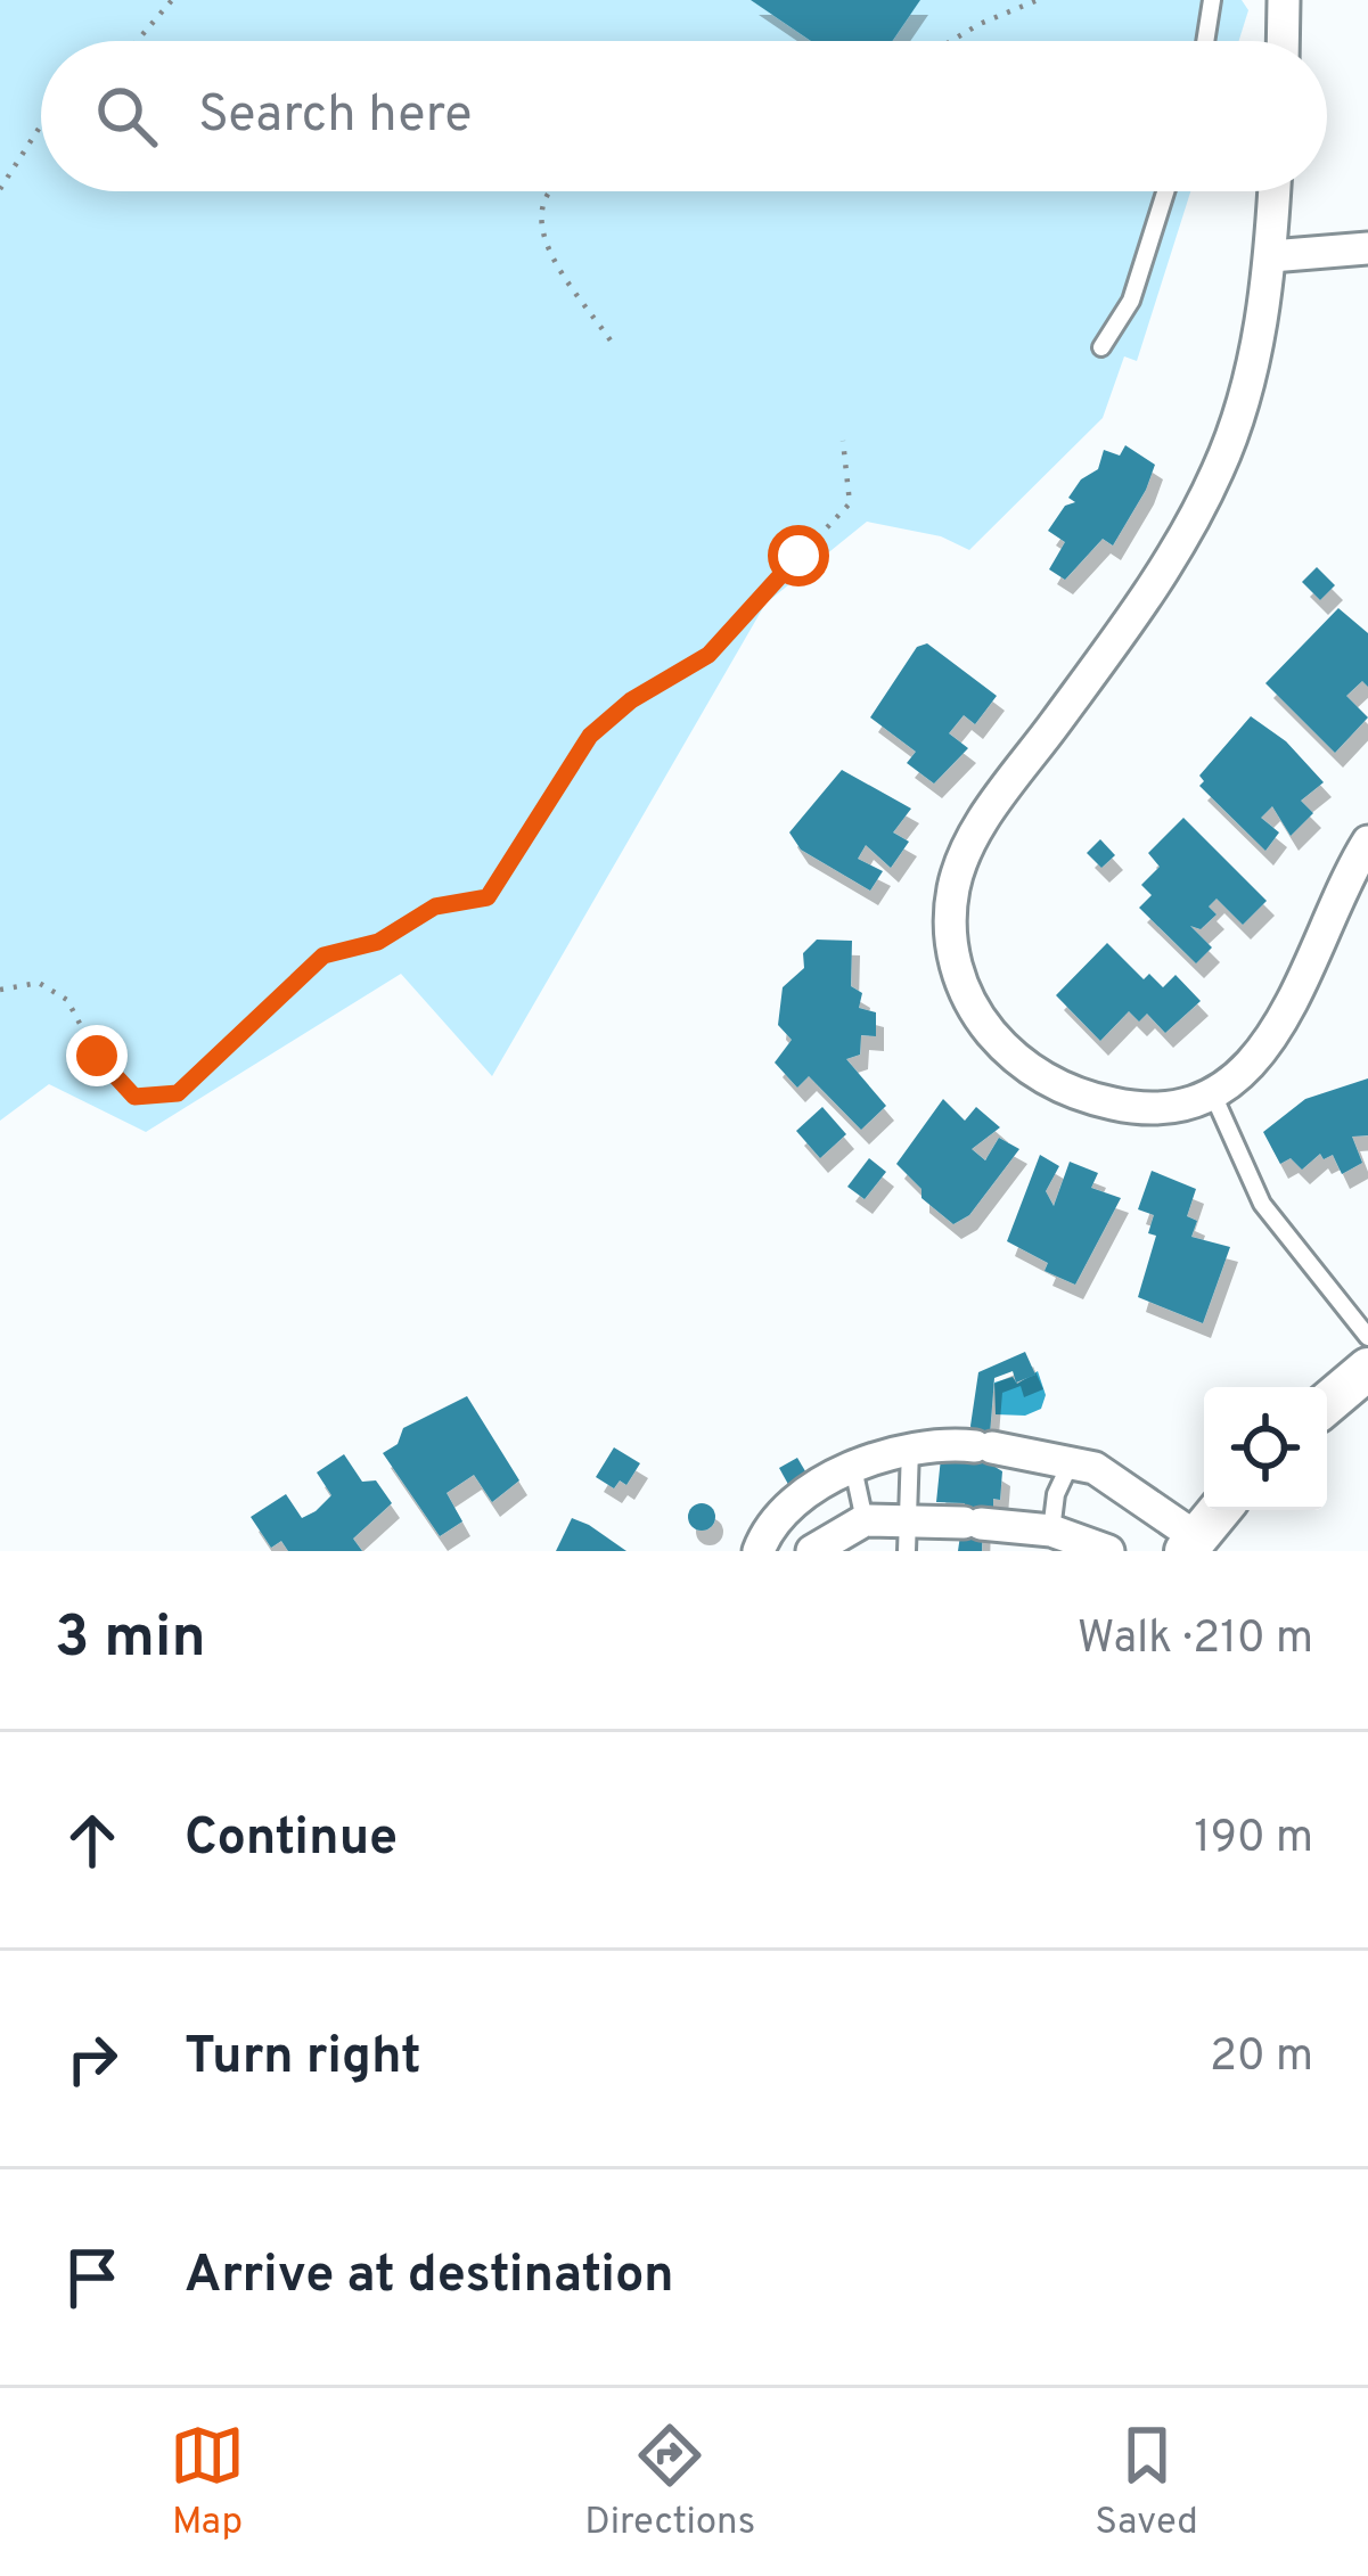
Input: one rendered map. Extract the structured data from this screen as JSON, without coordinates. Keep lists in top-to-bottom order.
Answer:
{
  "page": {
    "search": "Search here",
    "heading": ["3 min", "Walk · 210 m"],
    "list": [
      ["Continue", "190 m"],
      ["Turn right", "20 m"],
      "Arrive at destination"
    ],
    "nav": ["Map", "Directions", "Saved"]
  }
}
